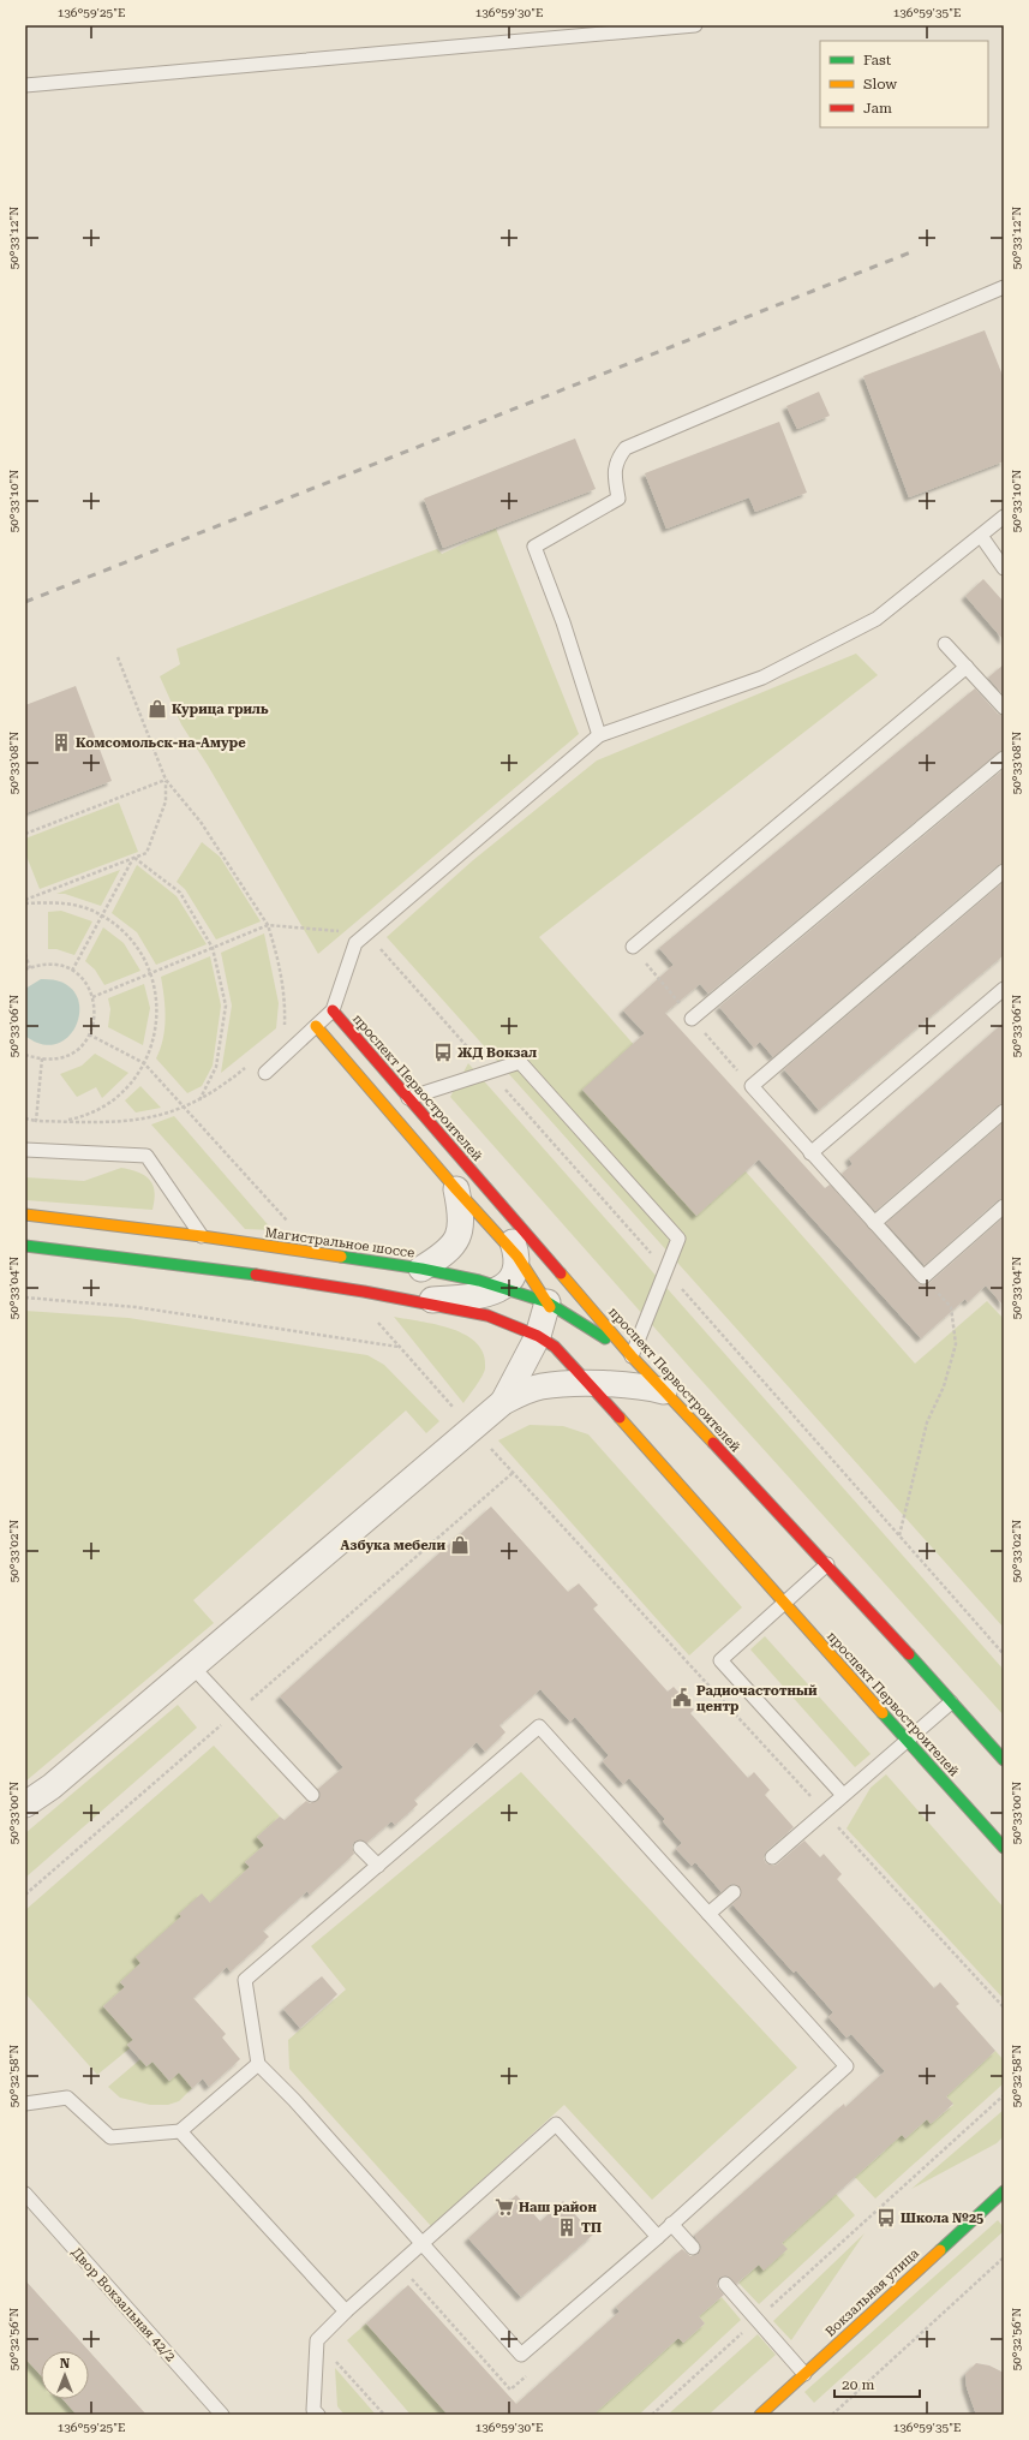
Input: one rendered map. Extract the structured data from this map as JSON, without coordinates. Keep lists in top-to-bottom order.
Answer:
{
  "streets": {
    "main road": ["проспект Первостроителей", "Магистральное шоссе", "Вокзальная улица"],
    "lane": ["Двор Вокзальная 42/2"]
  },
  "crossings": [
    ["проспект Первостроителей", "Магистральное шоссе"]
  ],
  "places": {
    "shop": ["Курица гриль", "Азбука мебели"],
    "building": ["Комсомольск-на-Амуре", "ТП"],
    "bus stop": ["ЖД Вокзал", "Школа №25"],
    "public building": ["Радиочастотный центр"],
    "supermarket": ["Наш район"]
  },
  "legend": ["Fast", "Slow", "Jam"],
  "scale_bar": "20 m",
  "north": "top",
  "coordinates": [
    "136°59'25\"E",
    "136°59'30\"E",
    "136°59'35\"E",
    "50°33'12\"N",
    "50°33'10\"N",
    "50°33'08\"N",
    "50°33'06\"N",
    "50°33'04\"N",
    "50°33'02\"N",
    "50°33'00\"N",
    "50°32'58\"N",
    "50°32'56\"N"
  ]
}
